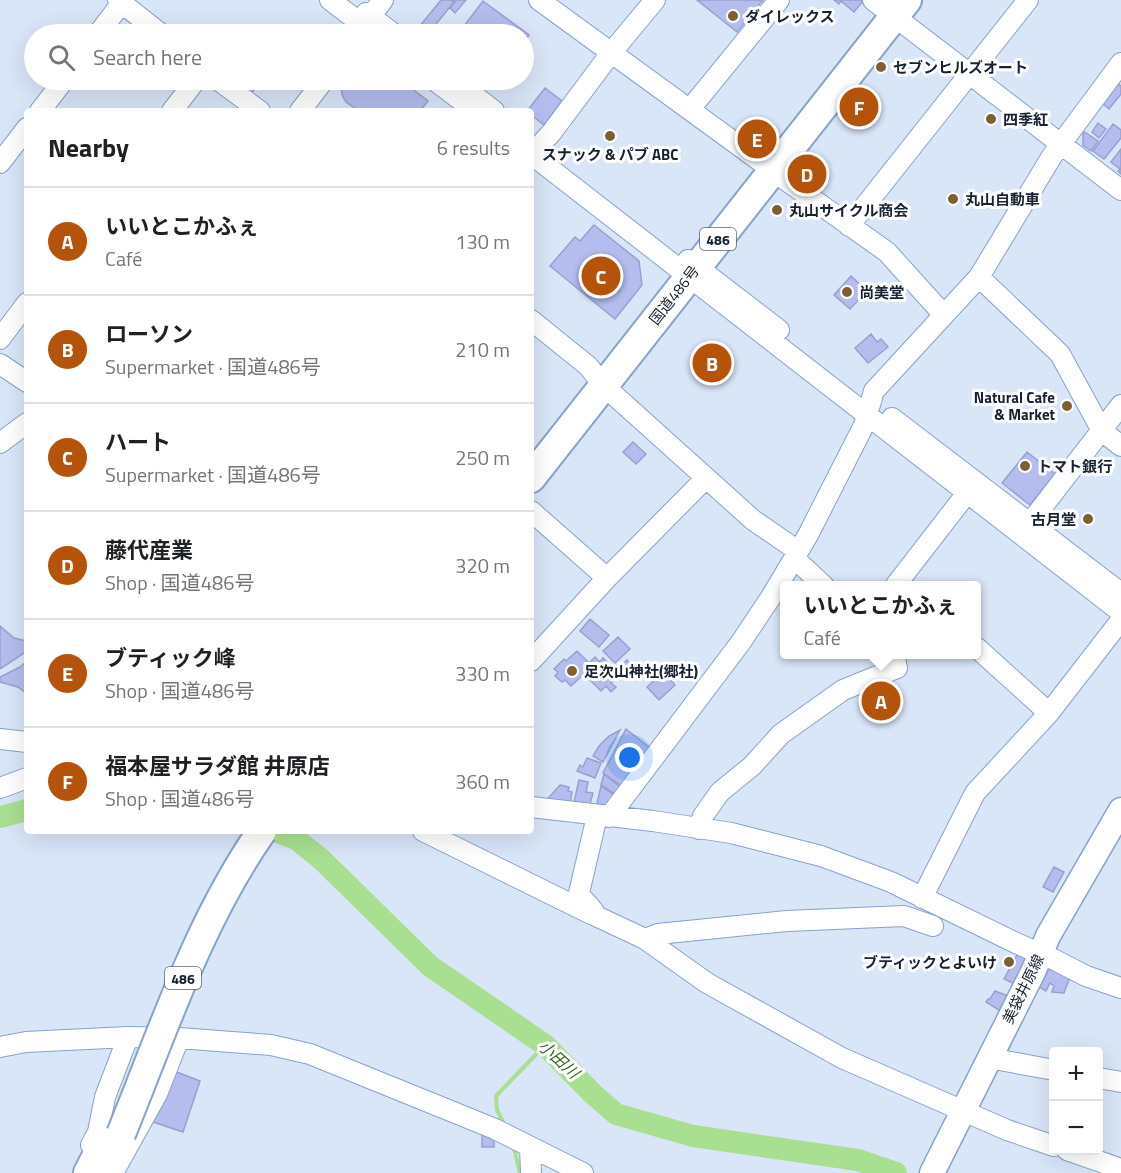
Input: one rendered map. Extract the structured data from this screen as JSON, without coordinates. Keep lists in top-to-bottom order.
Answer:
{
  "streets": {
    "highway": ["486", "国道486号"],
    "main road": ["美袋井原線"]
  },
  "water": ["小田川"],
  "places": [
    "ダイレックス",
    "セブンヒルズオート",
    "四季紅",
    "スナック & パブ ABC",
    "丸山自動車",
    "丸山サイクル商会",
    "尚美堂",
    "Natural Cafe & Market",
    "トマト銀行",
    "古月堂",
    "足次山神社(郷社)",
    "ブティックとよいけ"
  ],
  "page": {
    "search": "Search here",
    "pins": [
      "F",
      "E",
      "D",
      "C",
      "B",
      "A"
    ],
    "heading": ["Nearby", "6 results"],
    "list": [
      {
        "mark": "A",
        "name": "いいとこかふぇ",
        "note": "Café",
        "value": "130 m"
      },
      {
        "mark": "B",
        "name": "ローソン",
        "note": "Supermarket · 国道486号",
        "value": "210 m"
      },
      {
        "mark": "C",
        "name": "ハート",
        "note": "Supermarket · 国道486号",
        "value": "250 m"
      },
      {
        "mark": "D",
        "name": "藤代産業",
        "note": "Shop · 国道486号",
        "value": "320 m"
      },
      {
        "mark": "E",
        "name": "ブティック峰",
        "note": "Shop · 国道486号",
        "value": "330 m"
      },
      {
        "mark": "F",
        "name": "福本屋サラダ館 井原店",
        "note": "Shop · 国道486号",
        "value": "360 m"
      }
    ],
    "popup": ["いいとこかふぇ", "Café"],
    "map_buttons": ["+", "−"]
  }
}
